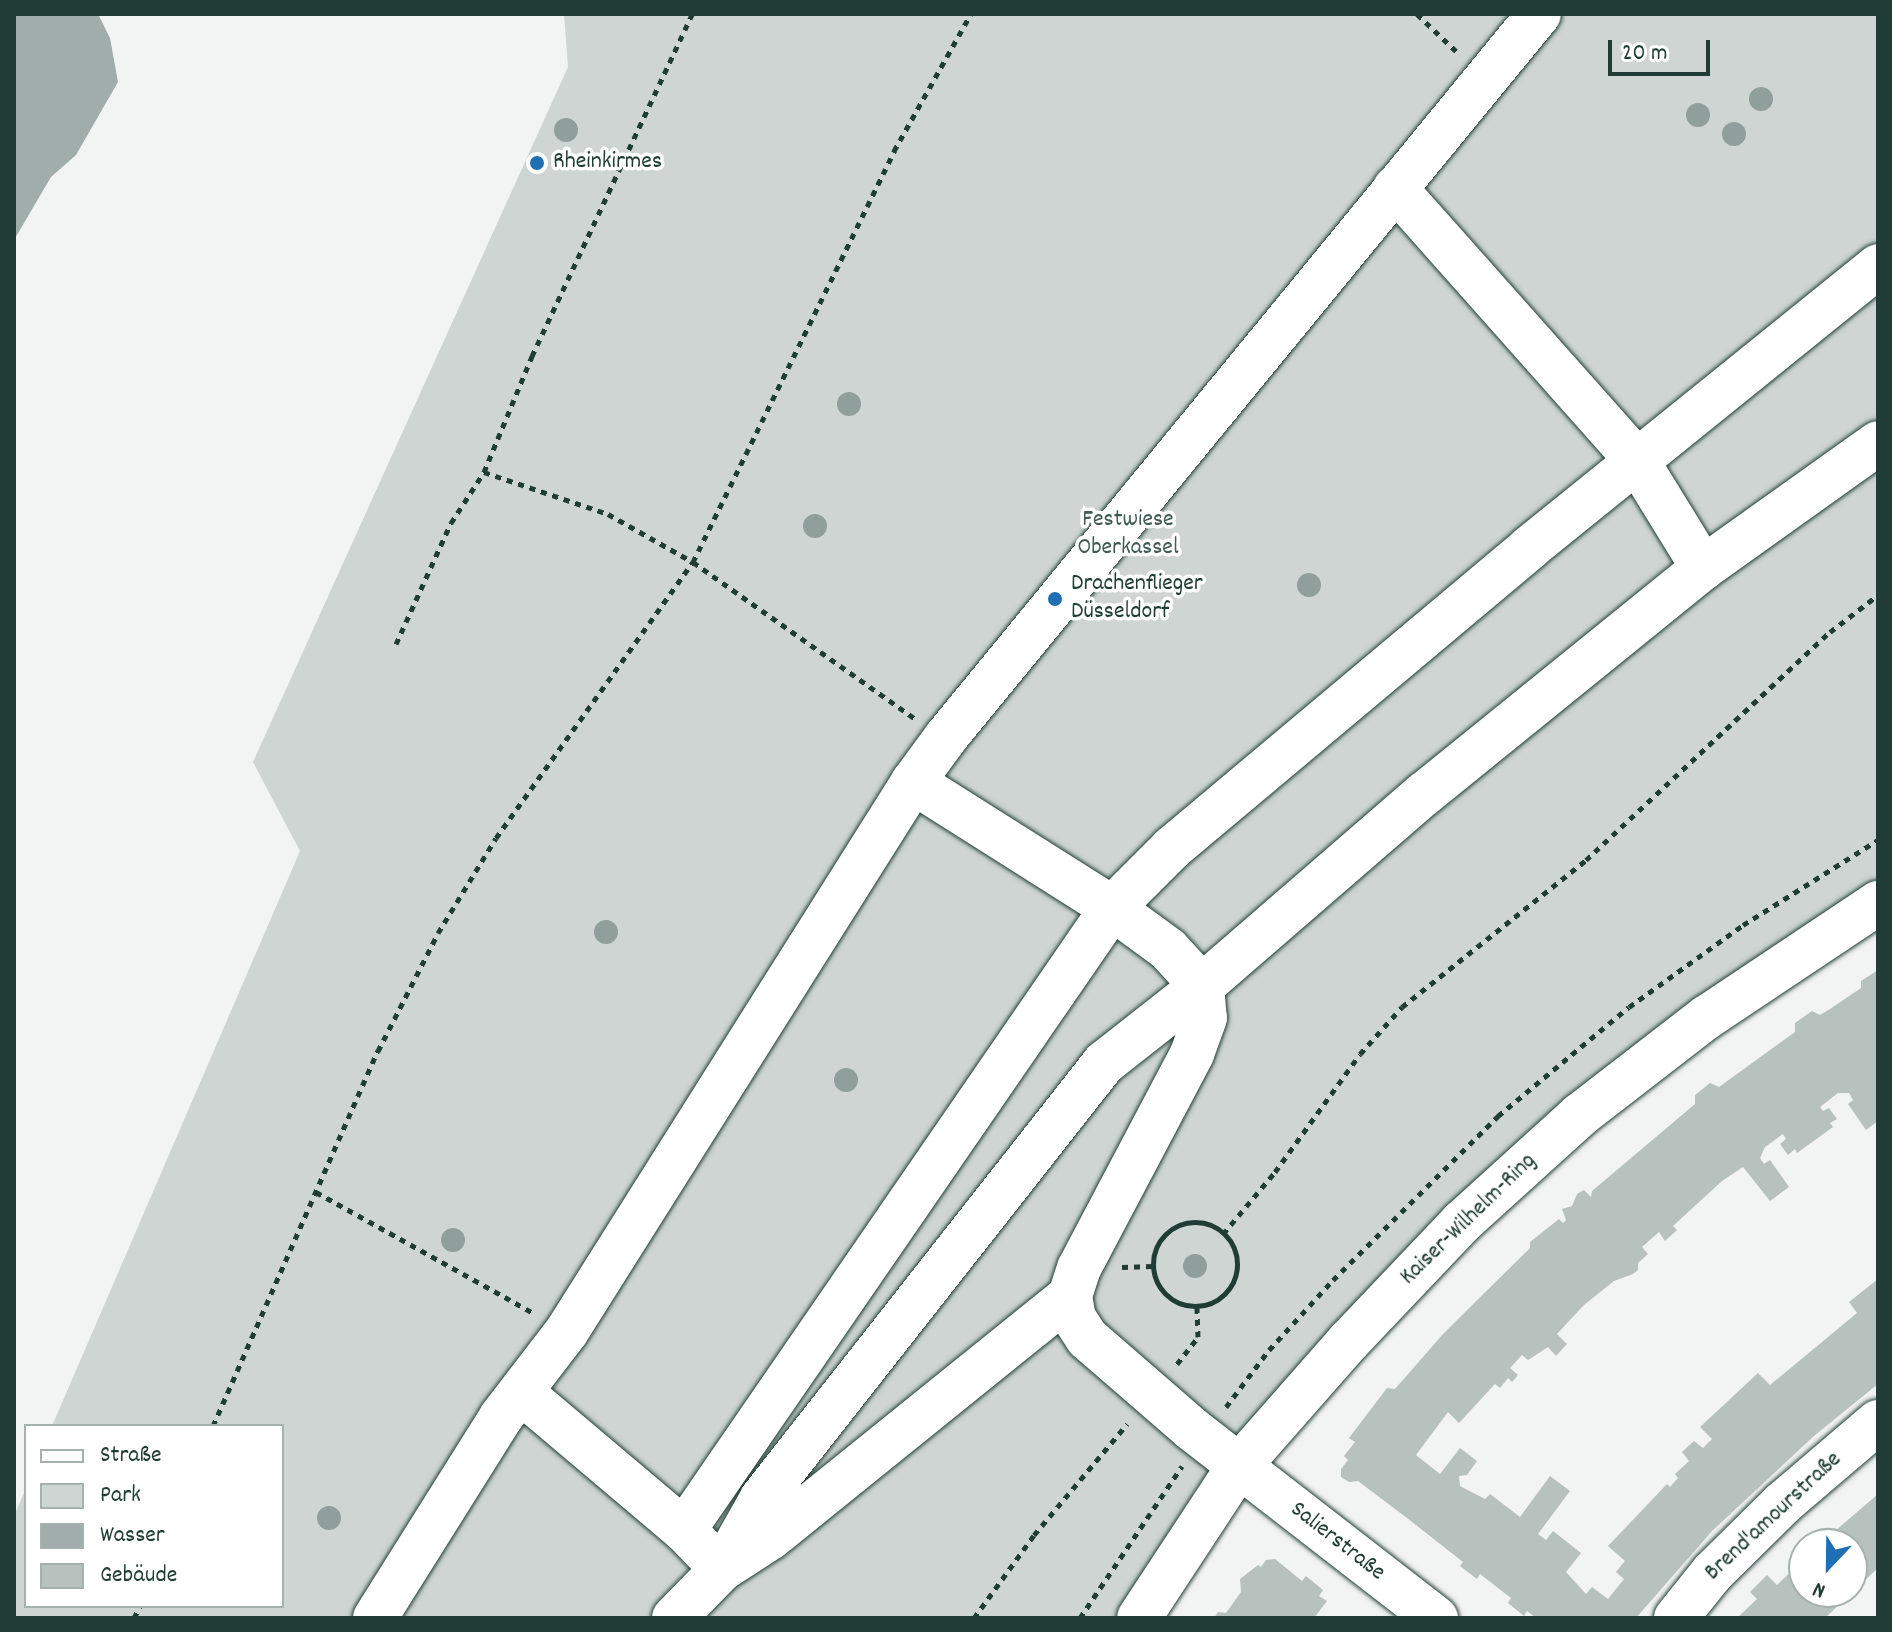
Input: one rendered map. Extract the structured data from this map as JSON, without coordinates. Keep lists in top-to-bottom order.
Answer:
{
  "streets": {
    "street": ["Kaiser-Wilhelm-Ring", "Brend'amourstraße", "Salierstraße"]
  },
  "crossings": [
    ["Kaiser-Wilhelm-Ring", "Salierstraße"]
  ],
  "parks": ["Festwiese Oberkassel"],
  "places": ["Rheinkirmes", "Drachenflieger Düsseldorf"],
  "legend": [
    "Straße",
    "Park",
    "Wasser",
    "Gebäude"
  ],
  "scale_bar": "20 m",
  "north": "bottom"
}
